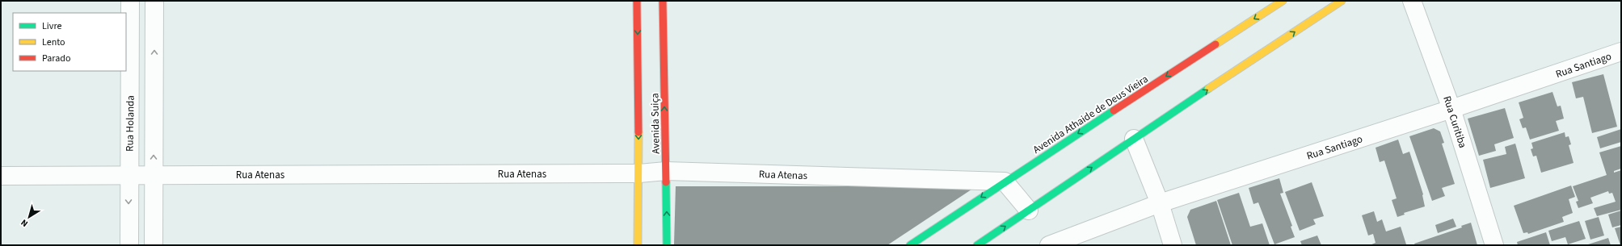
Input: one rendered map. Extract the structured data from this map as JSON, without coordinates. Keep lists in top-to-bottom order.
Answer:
{
  "streets": {
    "street": [
      "Rua Santiago",
      "Avenida Athaide de Deus Vieira",
      "Rua Curitiba",
      "Rua Holanda",
      "Avenida Suiça",
      "Rua Atenas"
    ]
  },
  "crossings": [
    ["Rua Santiago", "Rua Curitiba"],
    ["Avenida Athaide de Deus Vieira", "Rua Atenas"],
    ["Rua Holanda", "Rua Atenas"],
    ["Avenida Suiça", "Rua Atenas"]
  ],
  "legend": ["Livre", "Lento", "Parado"],
  "north": "bottom left"
}
